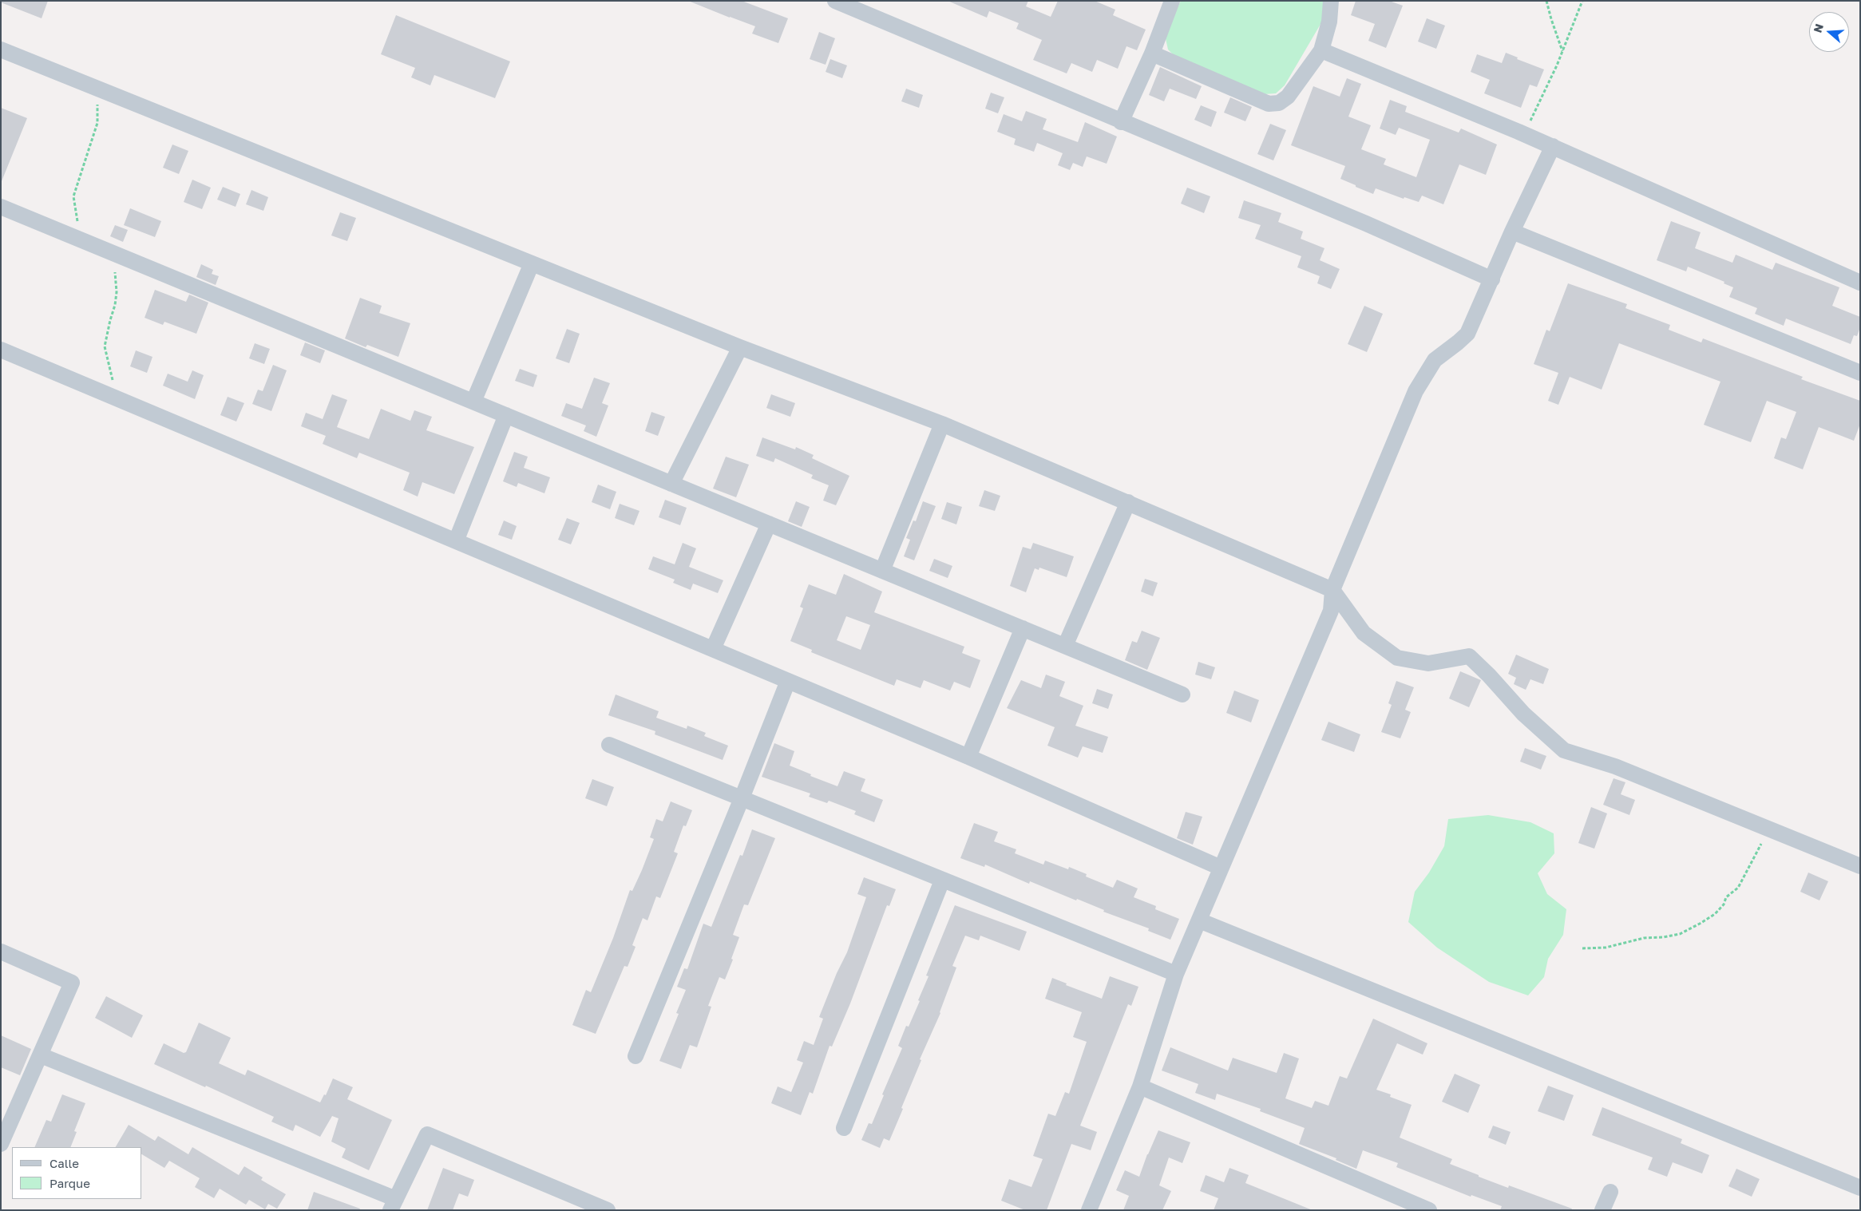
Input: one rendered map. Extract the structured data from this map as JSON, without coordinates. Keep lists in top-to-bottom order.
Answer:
{
  "legend": ["Calle", "Parque"],
  "north": "left"
}
